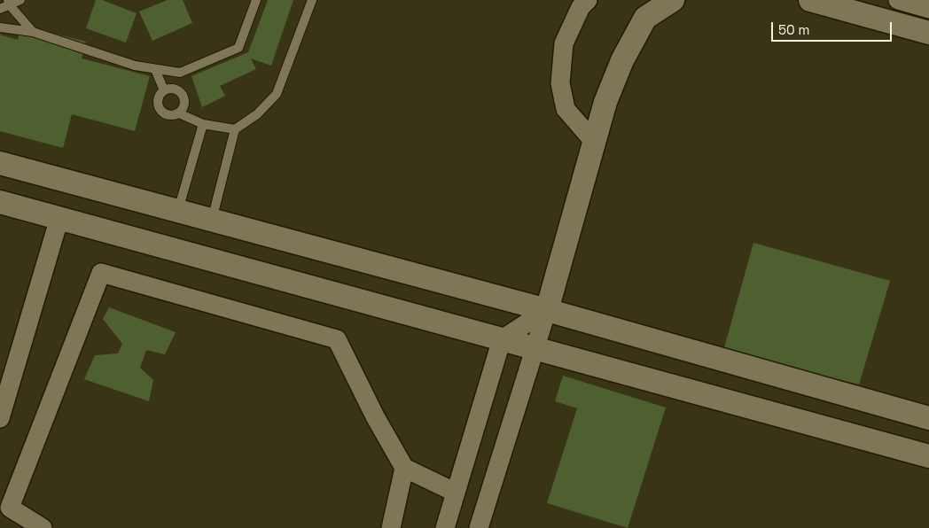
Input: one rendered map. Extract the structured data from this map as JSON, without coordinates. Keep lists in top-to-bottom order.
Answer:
{
  "scale_bar": "50 m"
}
